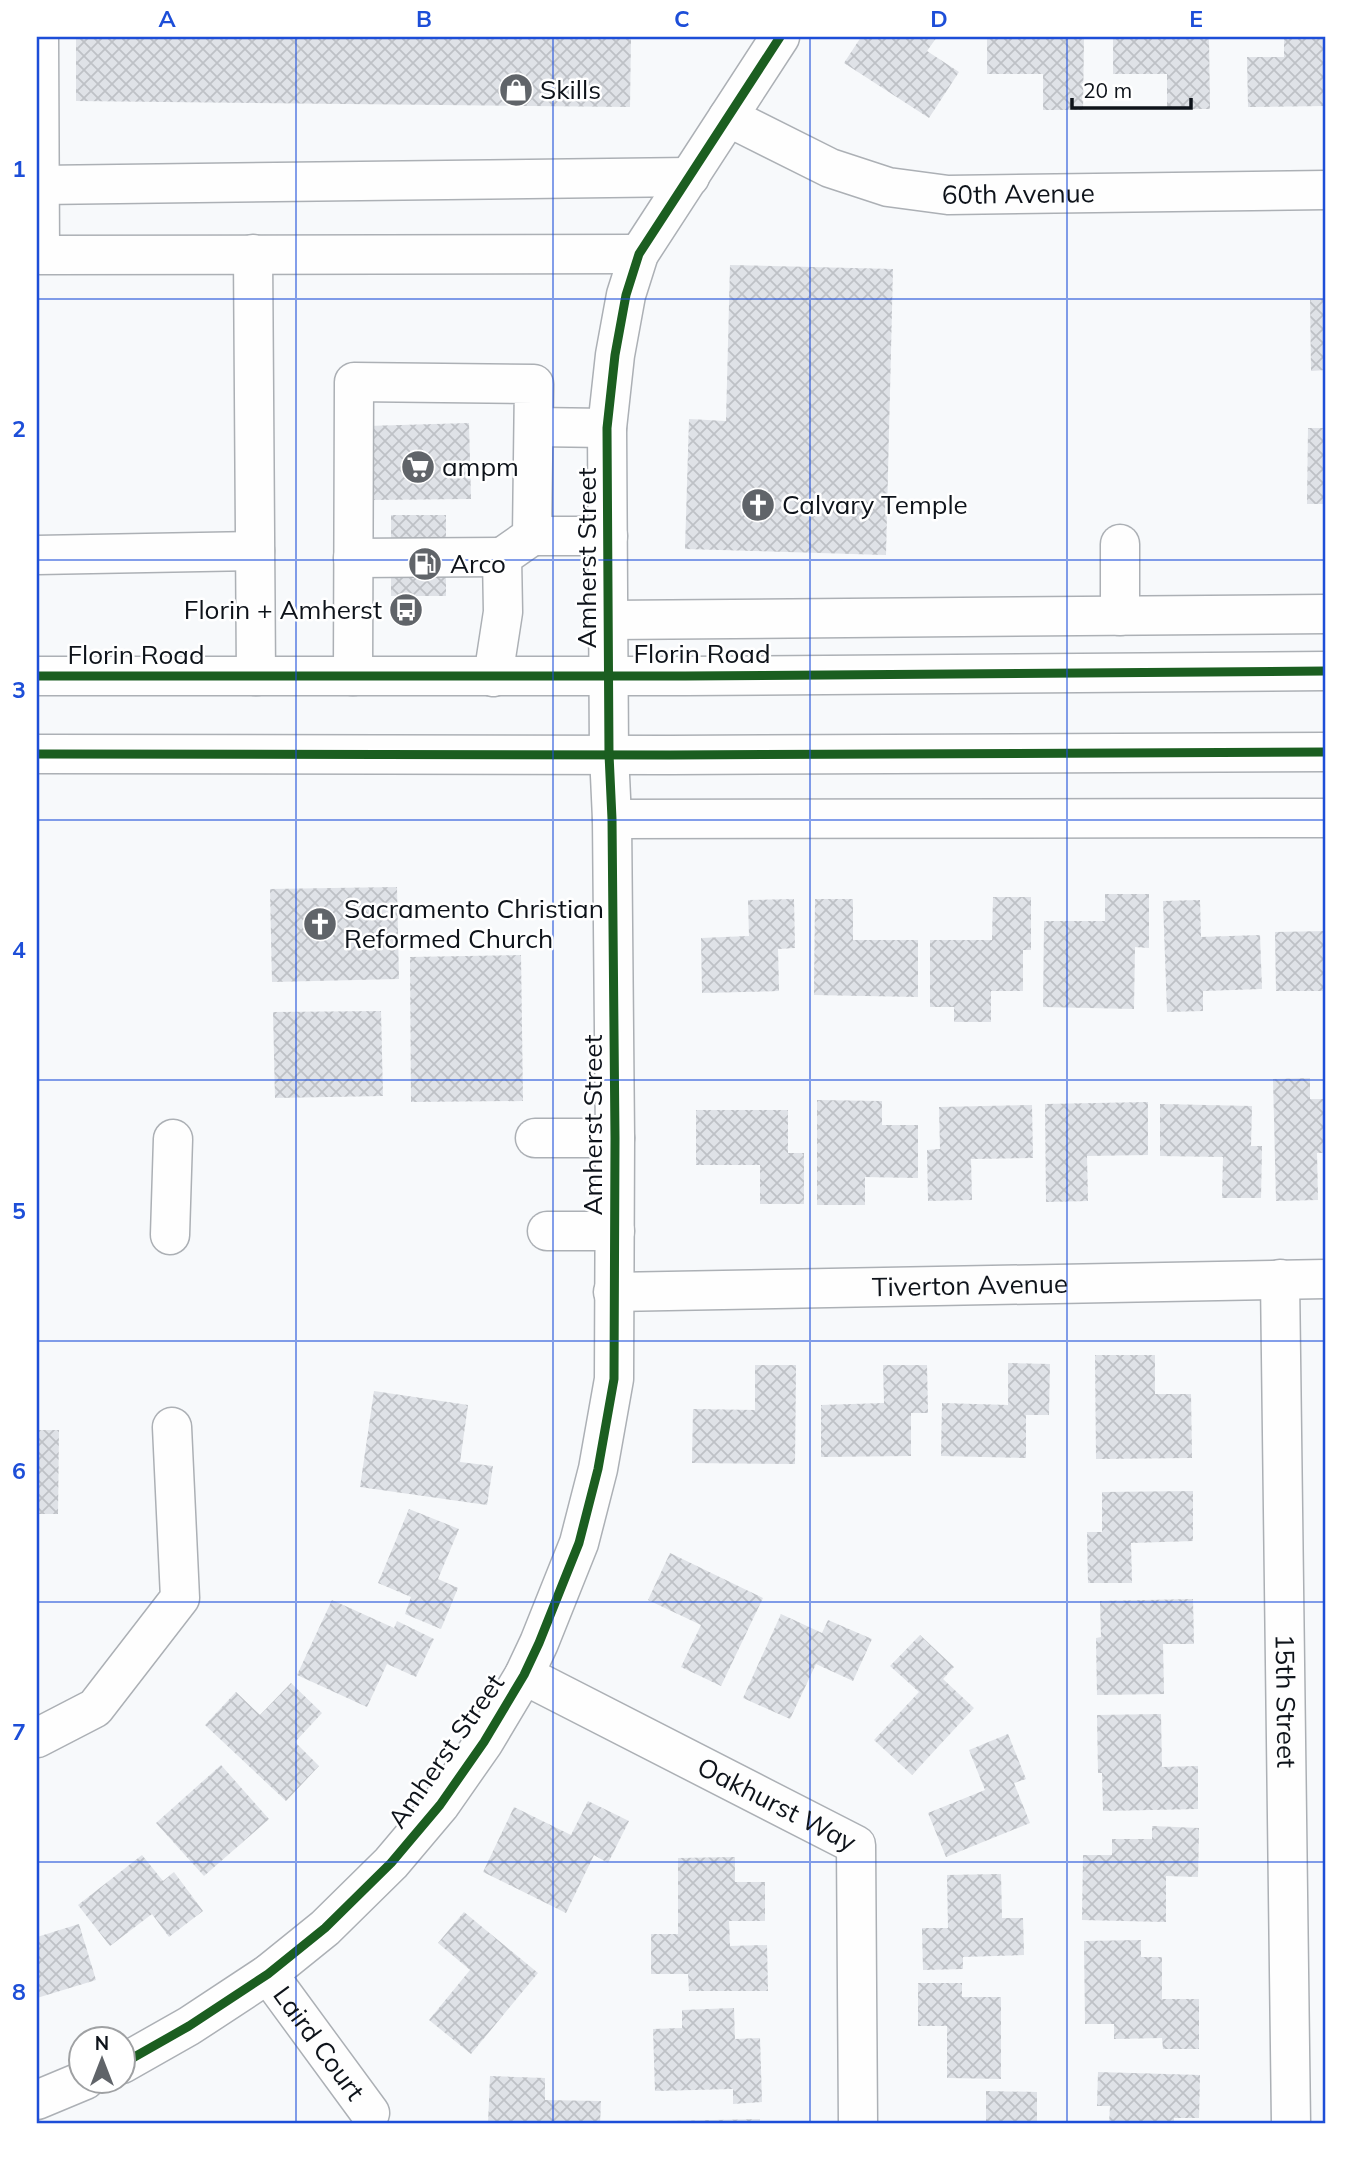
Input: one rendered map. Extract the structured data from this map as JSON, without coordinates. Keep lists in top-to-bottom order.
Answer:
{
  "streets": {
    "street": [
      "60th Avenue",
      "Amherst Street",
      "Florin Road",
      "Tiverton Avenue",
      "15th Street",
      "Oakhurst Way",
      "Laird Court"
    ]
  },
  "crossings": [
    ["60th Avenue", "Amherst Street"],
    ["Amherst Street", "Florin Road"],
    ["Amherst Street", "Tiverton Avenue"],
    ["Amherst Street", "Oakhurst Way"],
    ["Amherst Street", "Laird Court"],
    ["Tiverton Avenue", "15th Street"]
  ],
  "places": {
    "shop": ["Skills"],
    "supermarket": ["ampm"],
    "church": ["Calvary Temple", "Sacramento Christian Reformed Church"],
    "fuel station": ["Arco"],
    "bus stop": ["Florin + Amherst"]
  },
  "scale_bar": "20 m",
  "north": "top",
  "grid": {
    "columns": [
      "A",
      "B",
      "C",
      "D",
      "E"
    ],
    "rows": [
      "1",
      "2",
      "3",
      "4",
      "5",
      "6",
      "7",
      "8"
    ]
  }
}
